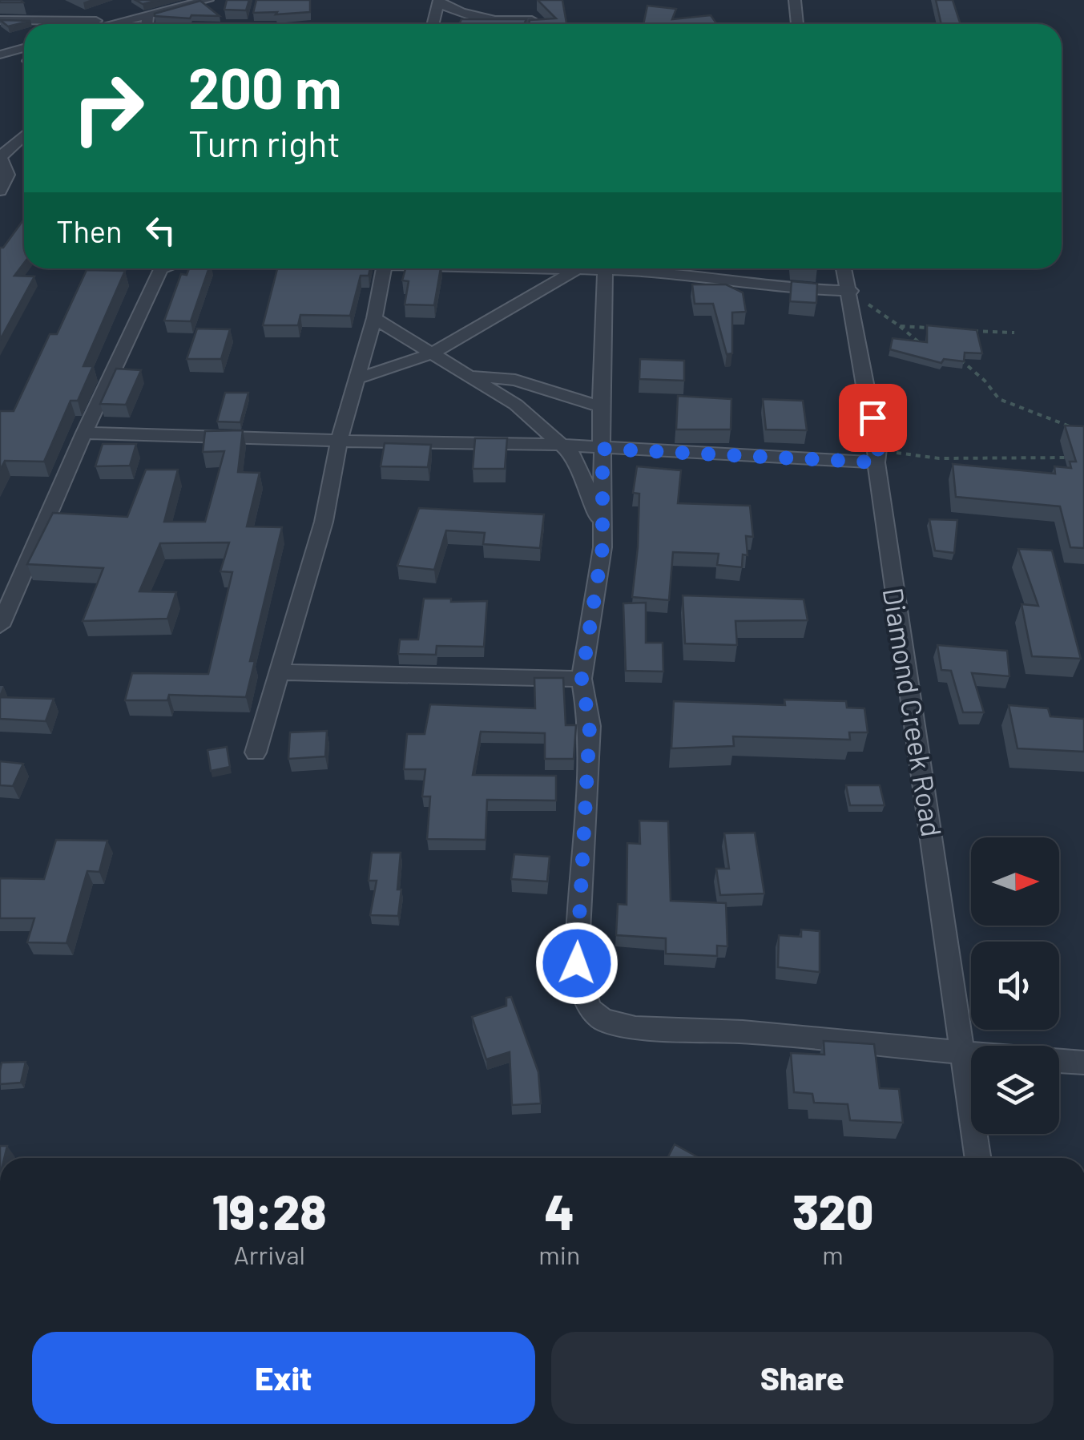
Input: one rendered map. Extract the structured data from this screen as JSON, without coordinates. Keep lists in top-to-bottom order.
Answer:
{
  "streets": {
    "street": ["Diamond Creek Road"]
  },
  "north": "right",
  "page": {
    "turn": ["200 m", "Turn right"],
    "then": "Then",
    "eta": [
      "19:28",
      "Arrival",
      "4",
      "min",
      "320",
      "m"
    ],
    "buttons": ["Exit", "Share"]
  }
}
